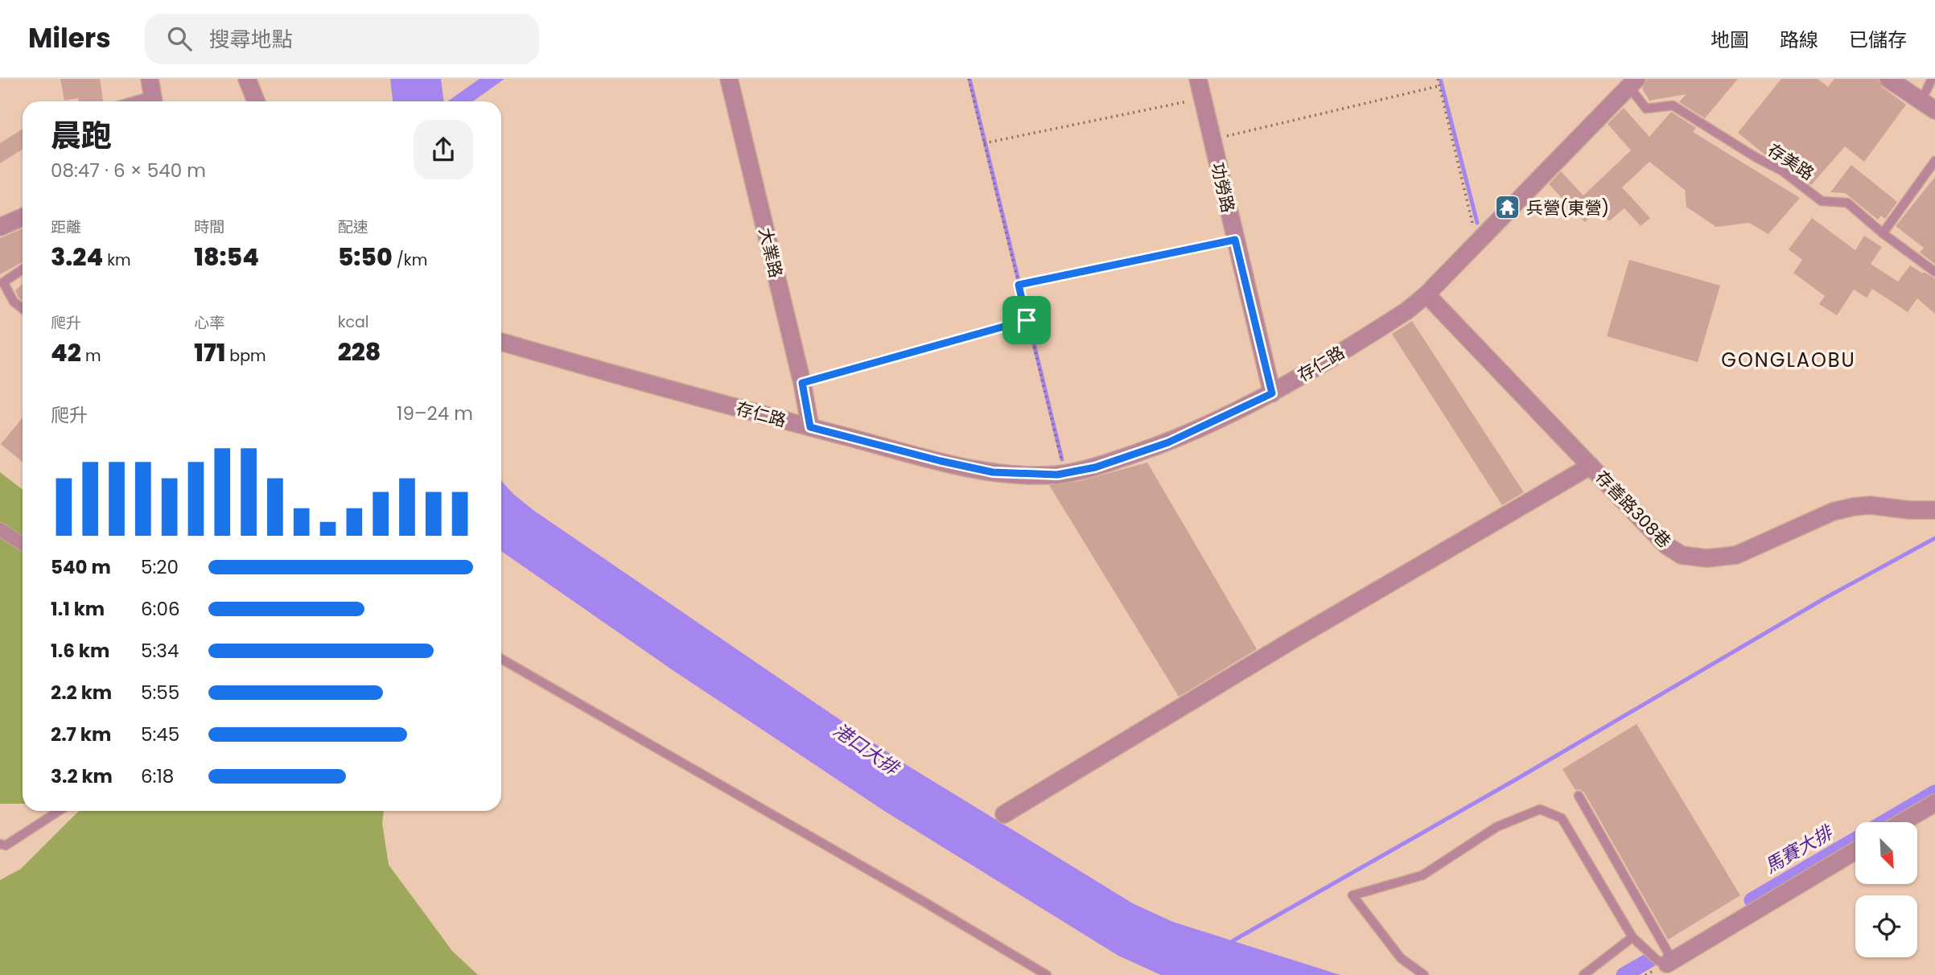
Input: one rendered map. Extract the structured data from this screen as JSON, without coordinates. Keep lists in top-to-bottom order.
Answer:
{
  "streets": {
    "street": [
      "功勞路",
      "大業路",
      "存仁路",
      "存善路308巷"
    ],
    "lane": ["存美路"]
  },
  "crossings": [
    ["存美路", "存仁路"],
    ["功勞路", "存仁路"],
    ["大業路", "存仁路"],
    ["存仁路", "存善路308巷"]
  ],
  "districts": ["GONGLAOBU"],
  "water": ["港口大排", "馬賽大排"],
  "places": {
    "temple": ["兵營(東營)"]
  },
  "north": "bottom right",
  "page": {
    "header": "Milers",
    "search": "搜尋地點",
    "nav": ["地圖", "路線", "已儲存"],
    "heading": ["晨跑", "08:47 · 6 × 540 m"],
    "stats": [
      ["距離", "3.24 km"],
      ["時間", "18:54"],
      ["配速", "5:50 /km"],
      ["爬升", "42 m"],
      ["心率", "171 bpm"],
      ["kcal", "228"]
    ],
    "chart": ["爬升", "19–24 m"],
    "list": [
      {
        "name": "540 m",
        "note": "5:20"
      },
      {
        "name": "1.1 km",
        "note": "6:06"
      },
      {
        "name": "1.6 km",
        "note": "5:34"
      },
      {
        "name": "2.2 km",
        "note": "5:55"
      },
      {
        "name": "2.7 km",
        "note": "5:45"
      },
      {
        "name": "3.2 km",
        "note": "6:18"
      }
    ]
  }
}
